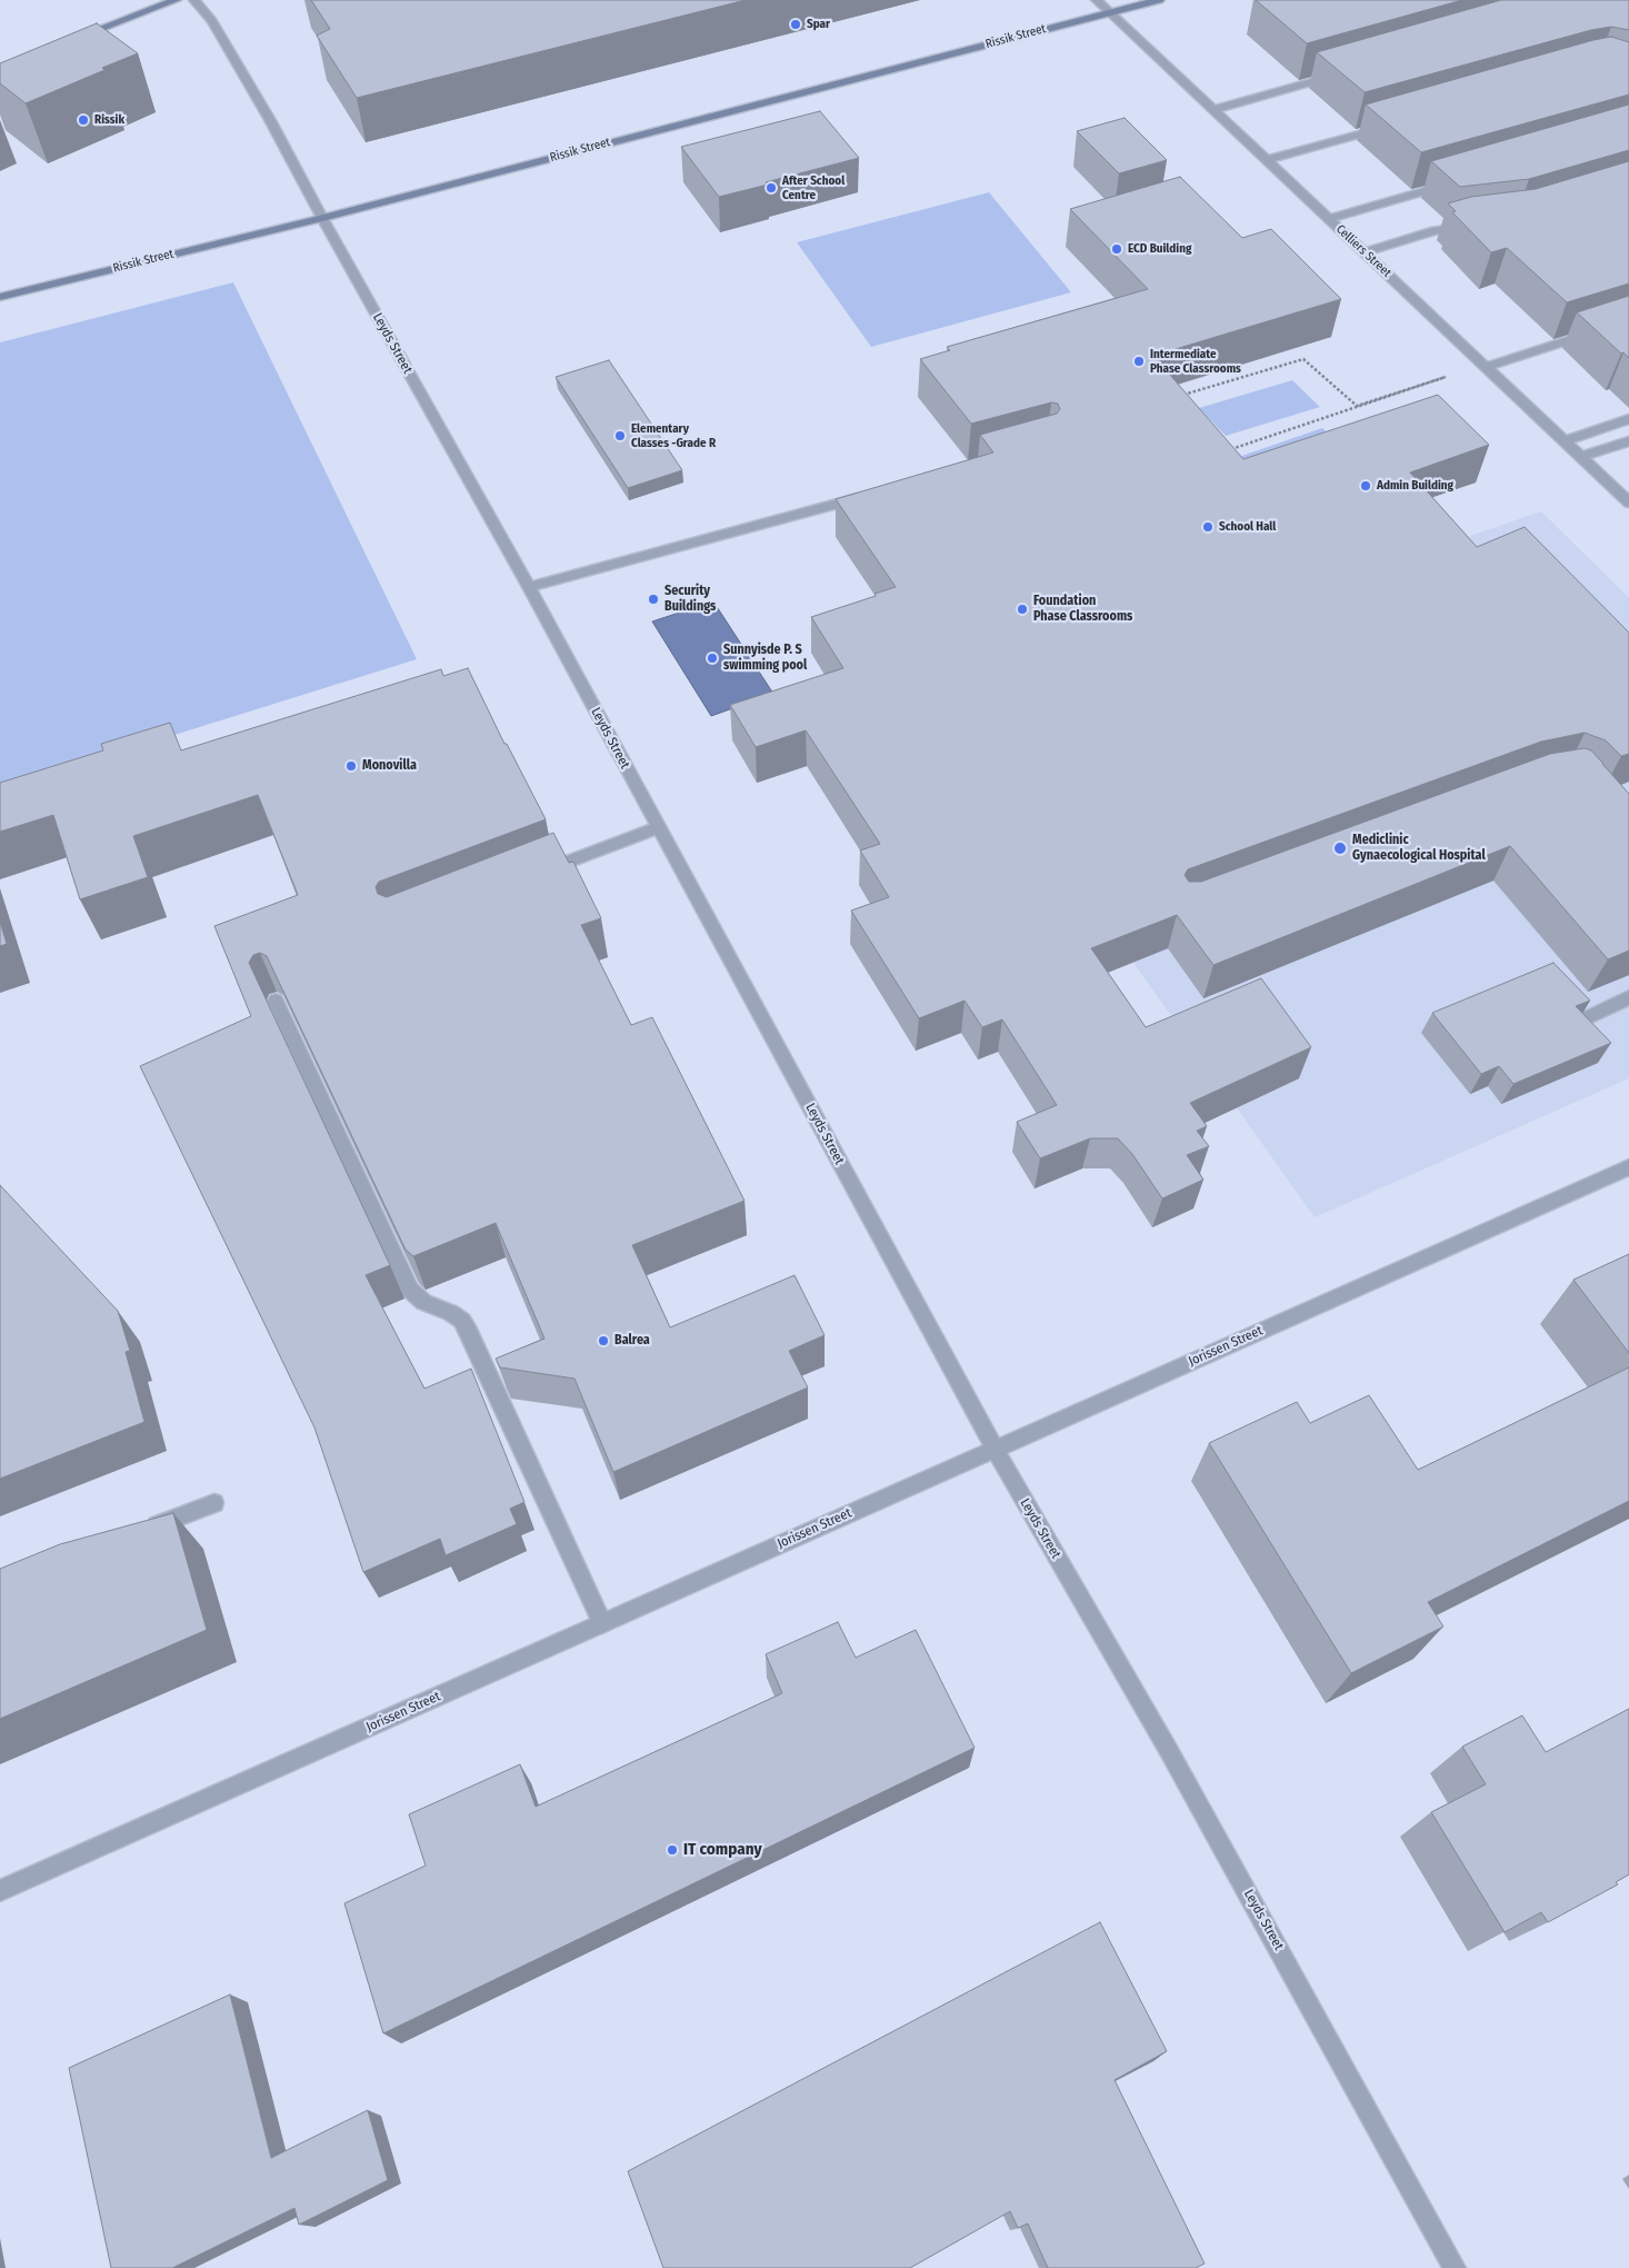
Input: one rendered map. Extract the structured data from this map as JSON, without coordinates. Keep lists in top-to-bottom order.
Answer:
{
  "streets": {
    "main road": ["Rissik Street"],
    "street": ["Celliers Street", "Leyds Street", "Jorissen Street"]
  },
  "crossings": [
    ["Rissik Street", "Celliers Street"],
    ["Rissik Street", "Leyds Street"],
    ["Leyds Street", "Jorissen Street"]
  ],
  "places": [
    "Spar",
    "Rissik",
    "After School Centre",
    "ECD Building",
    "Intermediate Phase Classrooms",
    "Elementary Classes -Grade R",
    "Admin Building",
    "School Hall",
    "Security Buildings",
    "Foundation Phase Classrooms",
    "Sunnyisde P. S swimming pool",
    "Monovilla",
    "Mediclinic Gynaecological Hospital",
    "Balrea",
    "IT company"
  ]
}
